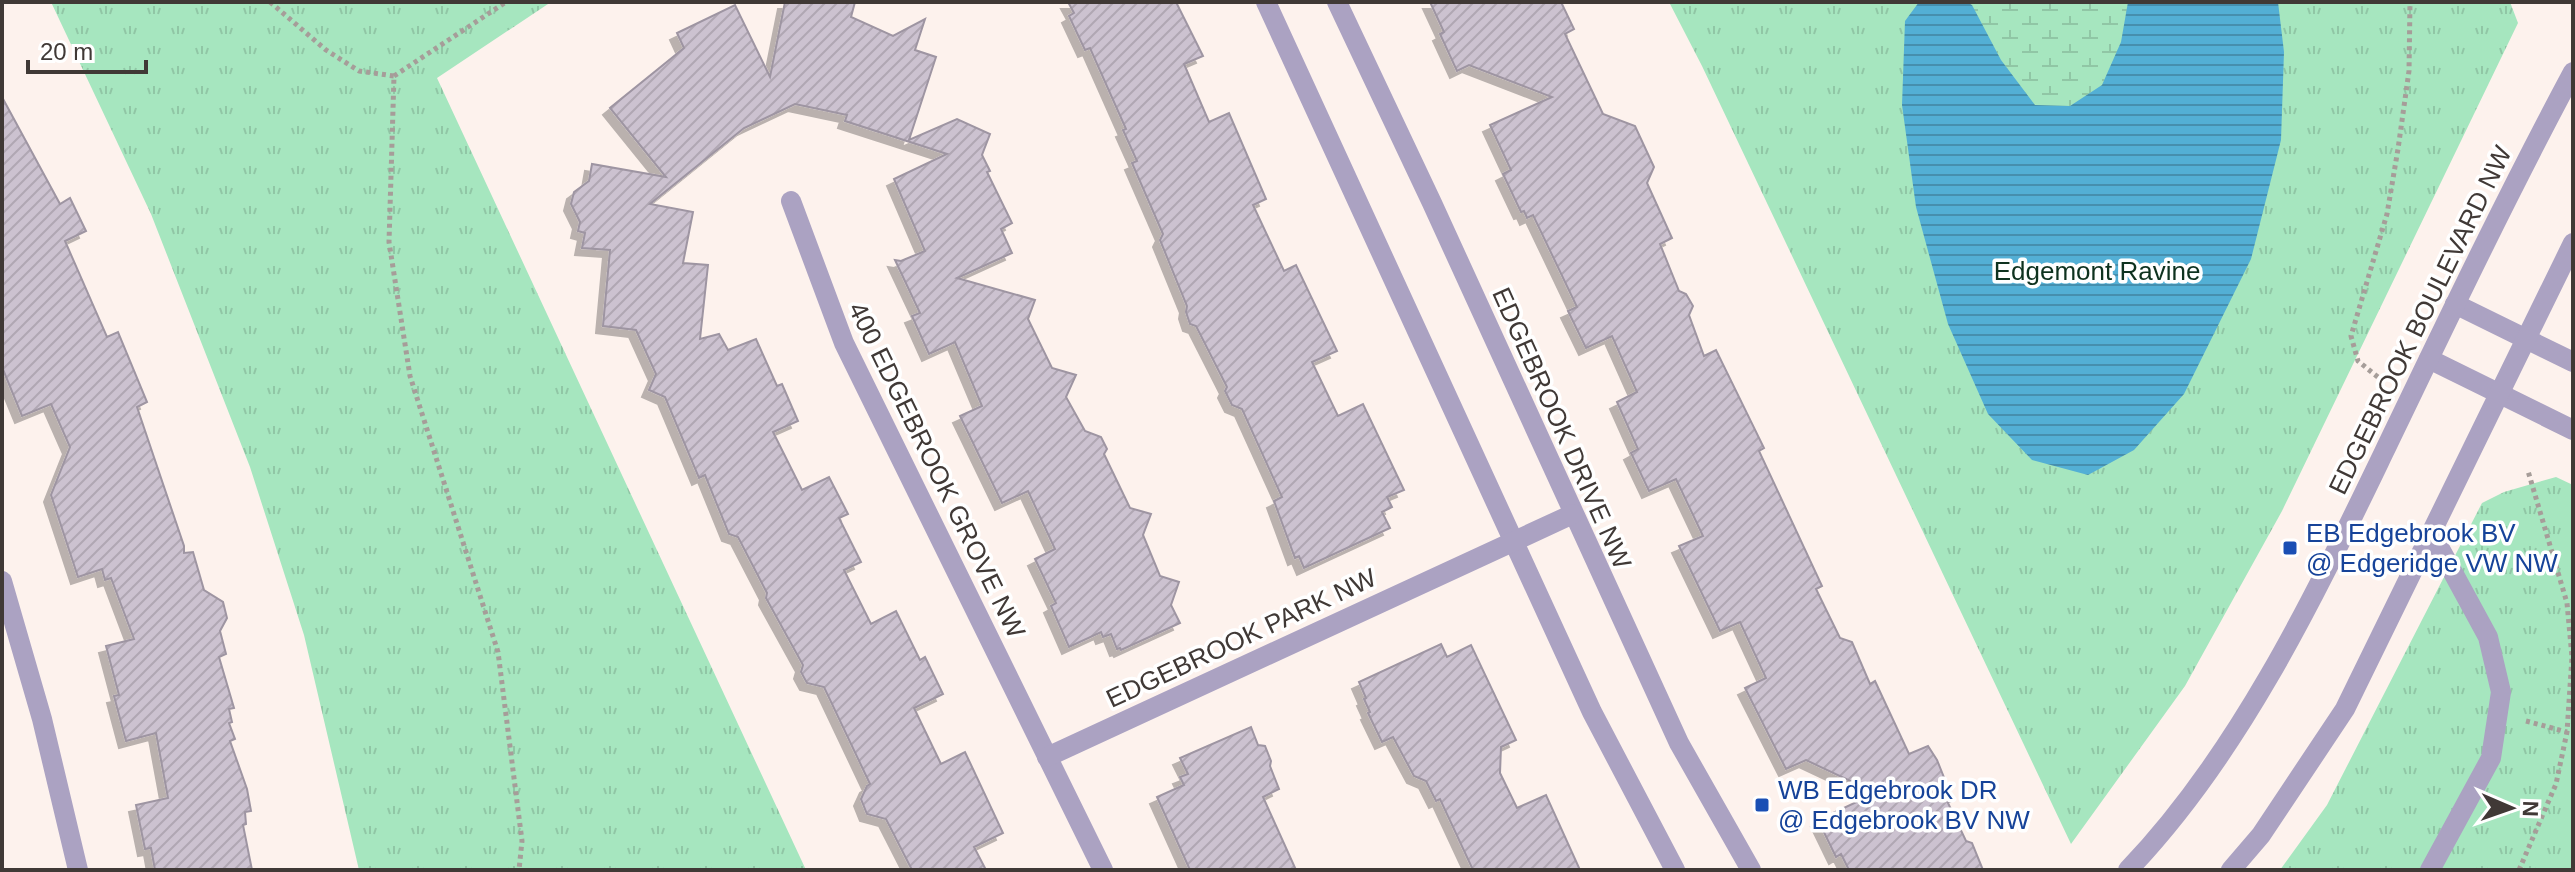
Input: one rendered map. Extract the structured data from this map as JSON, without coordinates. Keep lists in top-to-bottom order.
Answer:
{
  "streets": {
    "street": [
      "EDGEBROOK BOULEVARD NW",
      "EDGEBROOK DRIVE NW",
      "400 EDGEBROOK GROVE NW",
      "EDGEBROOK PARK NW"
    ]
  },
  "crossings": [
    ["EDGEBROOK DRIVE NW", "EDGEBROOK PARK NW"],
    ["400 EDGEBROOK GROVE NW", "EDGEBROOK PARK NW"]
  ],
  "parks": ["Edgemont Ravine"],
  "places": {
    "transit": ["EB Edgebrook BV @ Edgeridge VW NW", "WB Edgebrook DR @ Edgebrook BV NW"]
  },
  "scale_bar": "20 m",
  "north": "right"
}
